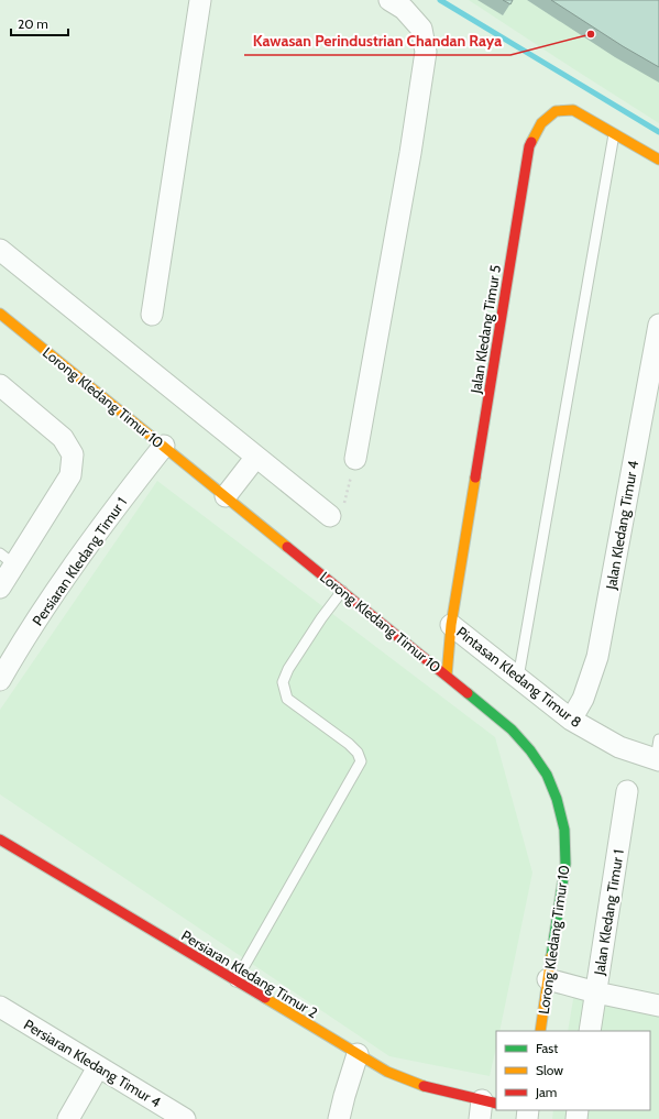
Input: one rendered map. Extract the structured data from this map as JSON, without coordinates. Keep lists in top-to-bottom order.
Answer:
{
  "streets": {
    "street": [
      "Jalan Kledang Timur 5",
      "Lorong Kledang Timur 10",
      "Jalan Kledang Timur 4",
      "Persiaran Kledang Timur 1",
      "Pintasan Kledang Timur 8",
      "Jalan Kledang Timur 1",
      "Persiaran Kledang Timur 2",
      "Persiaran Kledang Timur 4"
    ]
  },
  "crossings": [
    ["Jalan Kledang Timur 5", "Lorong Kledang Timur 10"],
    ["Jalan Kledang Timur 5", "Pintasan Kledang Timur 8"],
    ["Lorong Kledang Timur 10", "Persiaran Kledang Timur 1"],
    ["Jalan Kledang Timur 4", "Pintasan Kledang Timur 8"]
  ],
  "places": ["Kawasan Perindustrian Chandan Raya"],
  "legend": ["Fast", "Slow", "Jam"],
  "scale_bar": "20 m"
}
